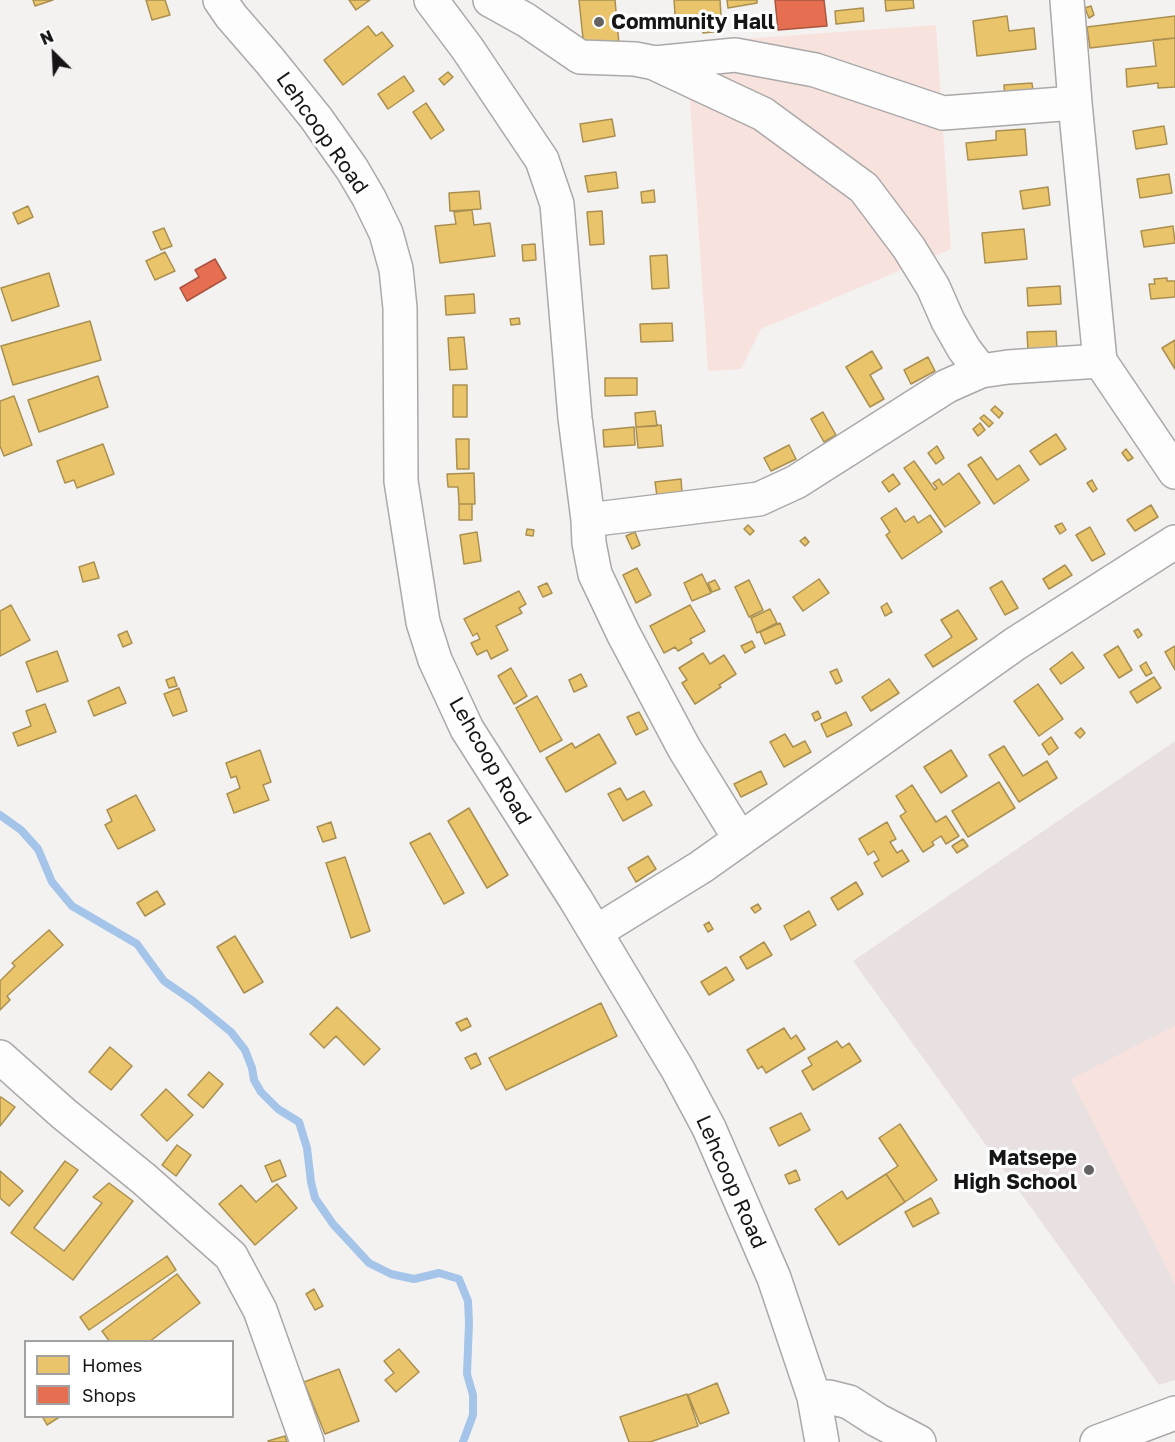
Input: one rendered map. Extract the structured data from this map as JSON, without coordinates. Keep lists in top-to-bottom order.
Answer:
{
  "streets": {
    "street": ["Lehcoop Road"]
  },
  "places": ["Community Hall", "Matsepe High School"],
  "legend": ["Homes", "Shops"],
  "north": "top left"
}
